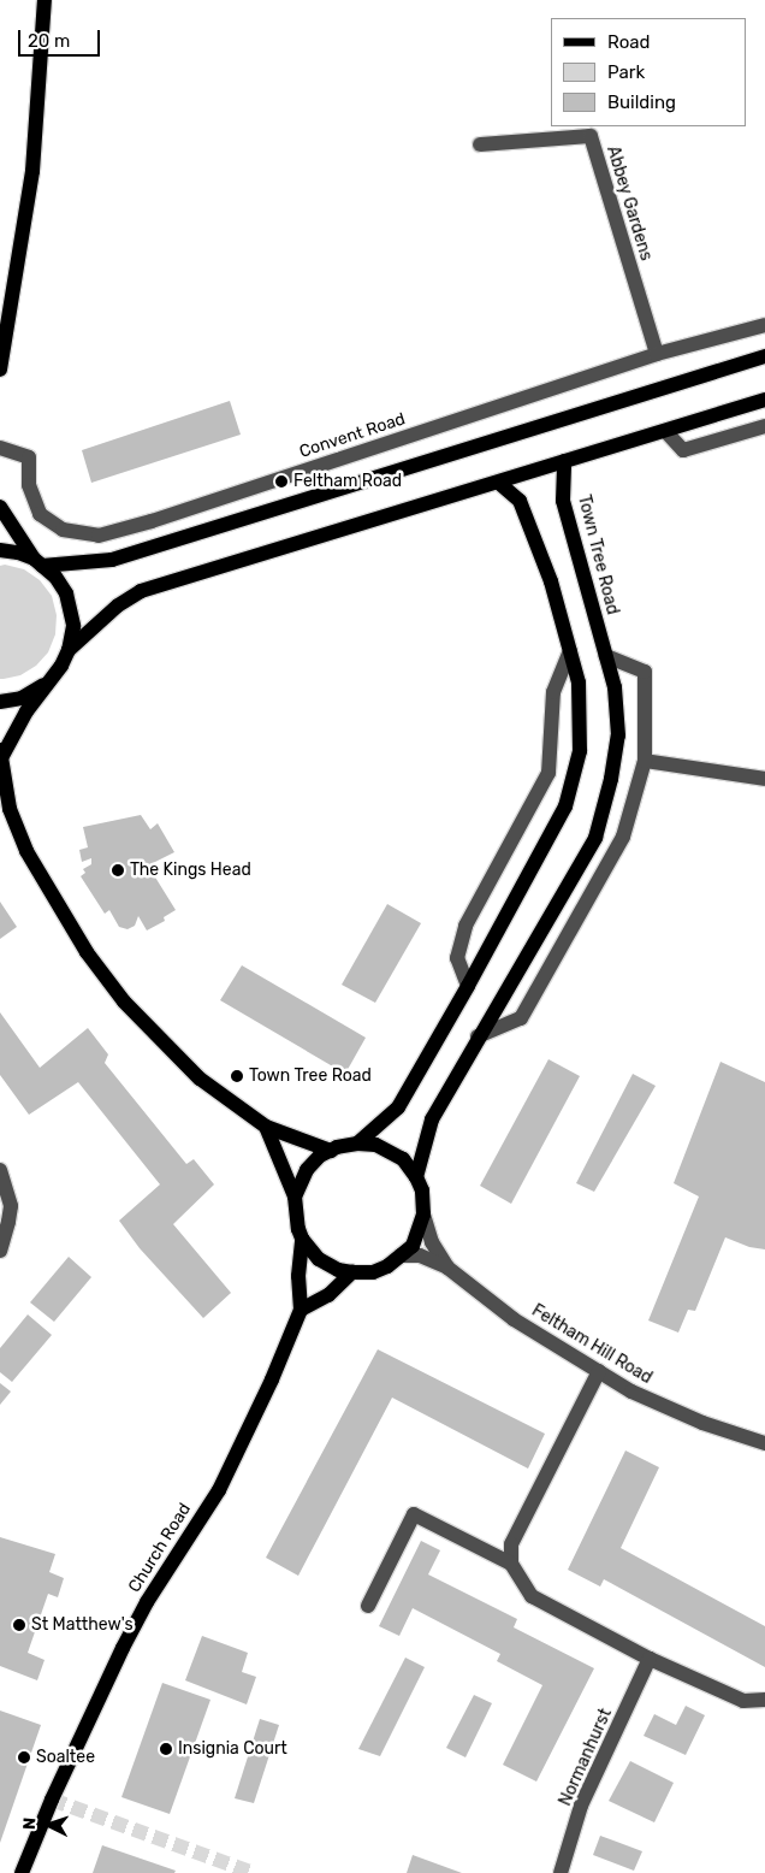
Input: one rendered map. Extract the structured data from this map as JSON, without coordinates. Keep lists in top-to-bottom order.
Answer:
{
  "streets": {
    "main road": ["Town Tree Road", "Church Road"],
    "street": [
      "Abbey Gardens",
      "Convent Road",
      "Feltham Hill Road",
      "Normanhurst"
    ]
  },
  "crossings": [
    ["Abbey Gardens", "Convent Road"],
    ["Town Tree Road", "Feltham Hill Road"],
    ["Town Tree Road", "Church Road"],
    ["Feltham Hill Road", "Church Road"]
  ],
  "places": [
    "Feltham Road",
    "The Kings Head",
    "Town Tree Road",
    "St Matthew's",
    "Insignia Court",
    "Soaltee"
  ],
  "legend": ["Road", "Park", "Building"],
  "scale_bar": "20 m",
  "north": "left"
}
